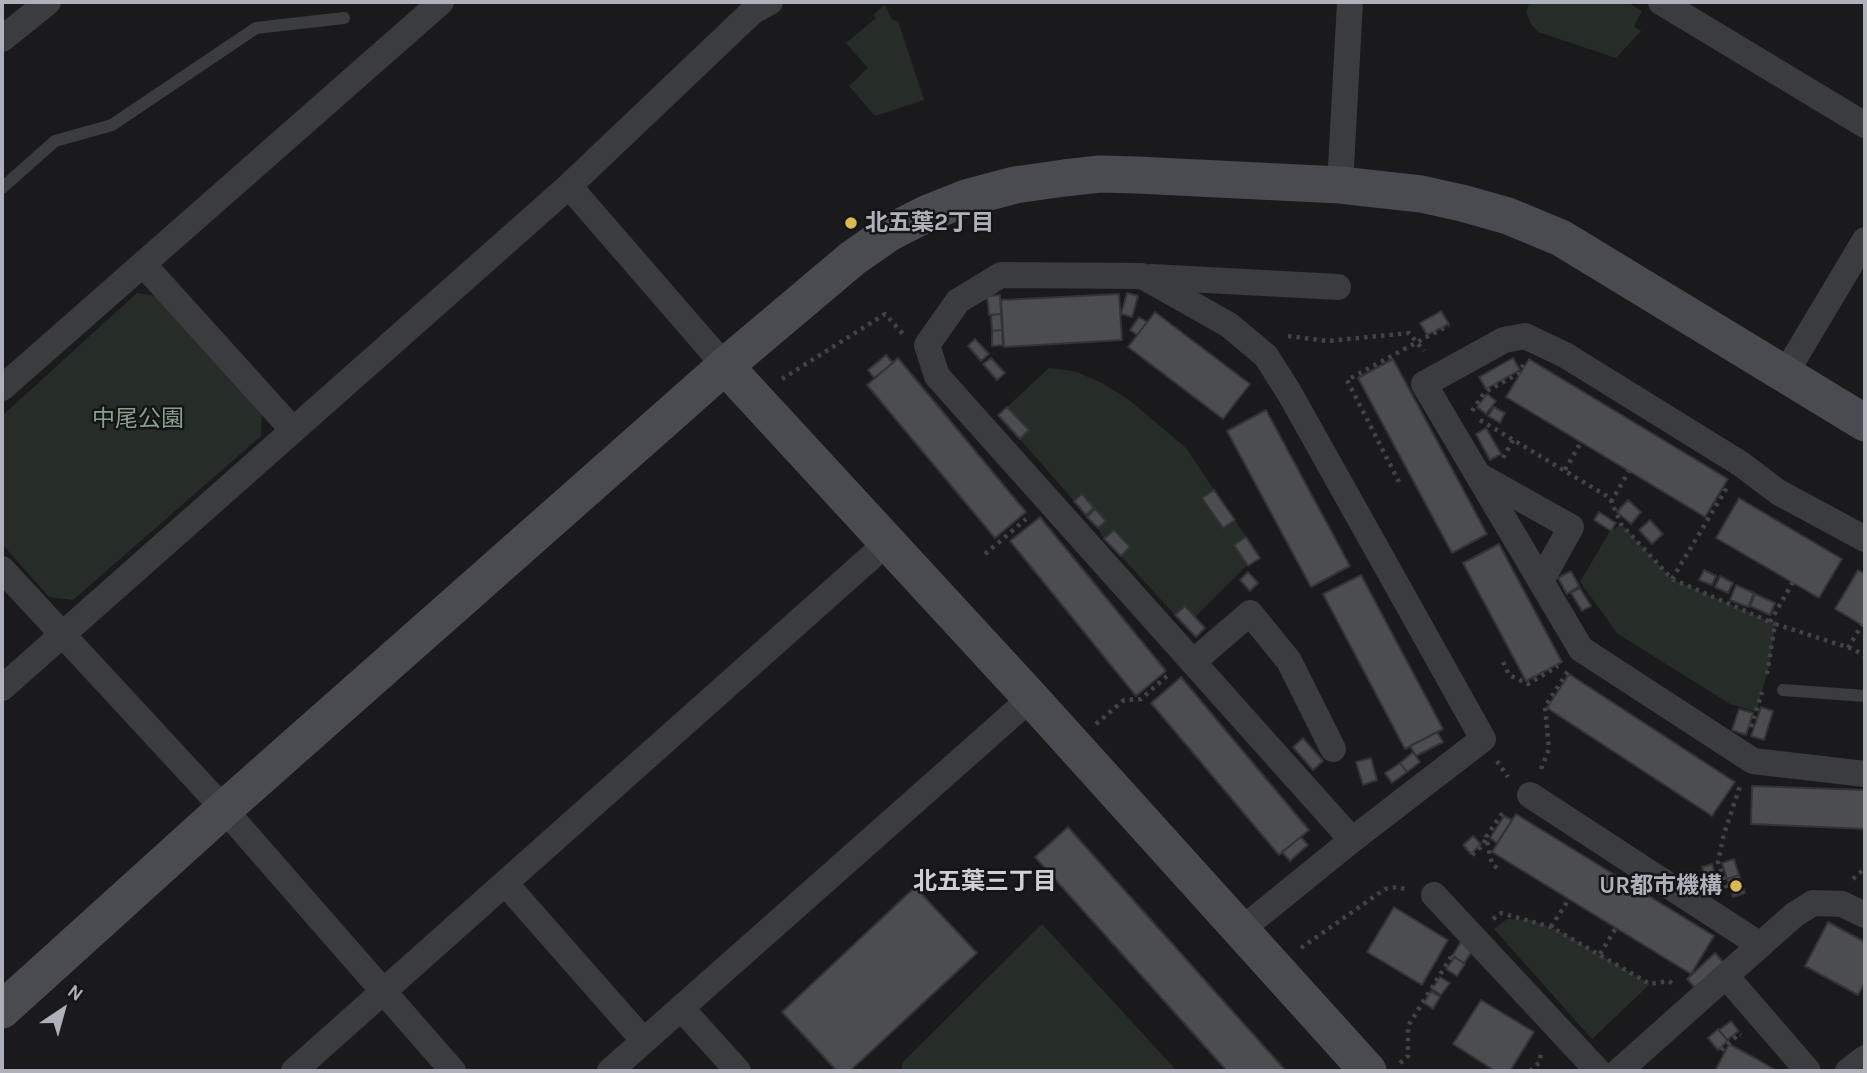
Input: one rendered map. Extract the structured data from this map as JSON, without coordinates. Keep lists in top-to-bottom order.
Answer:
{
  "districts": ["北五葉三丁目"],
  "parks": ["中尾公園"],
  "places": ["北五葉2丁目", "UR都市機構"],
  "north": "top right"
}
